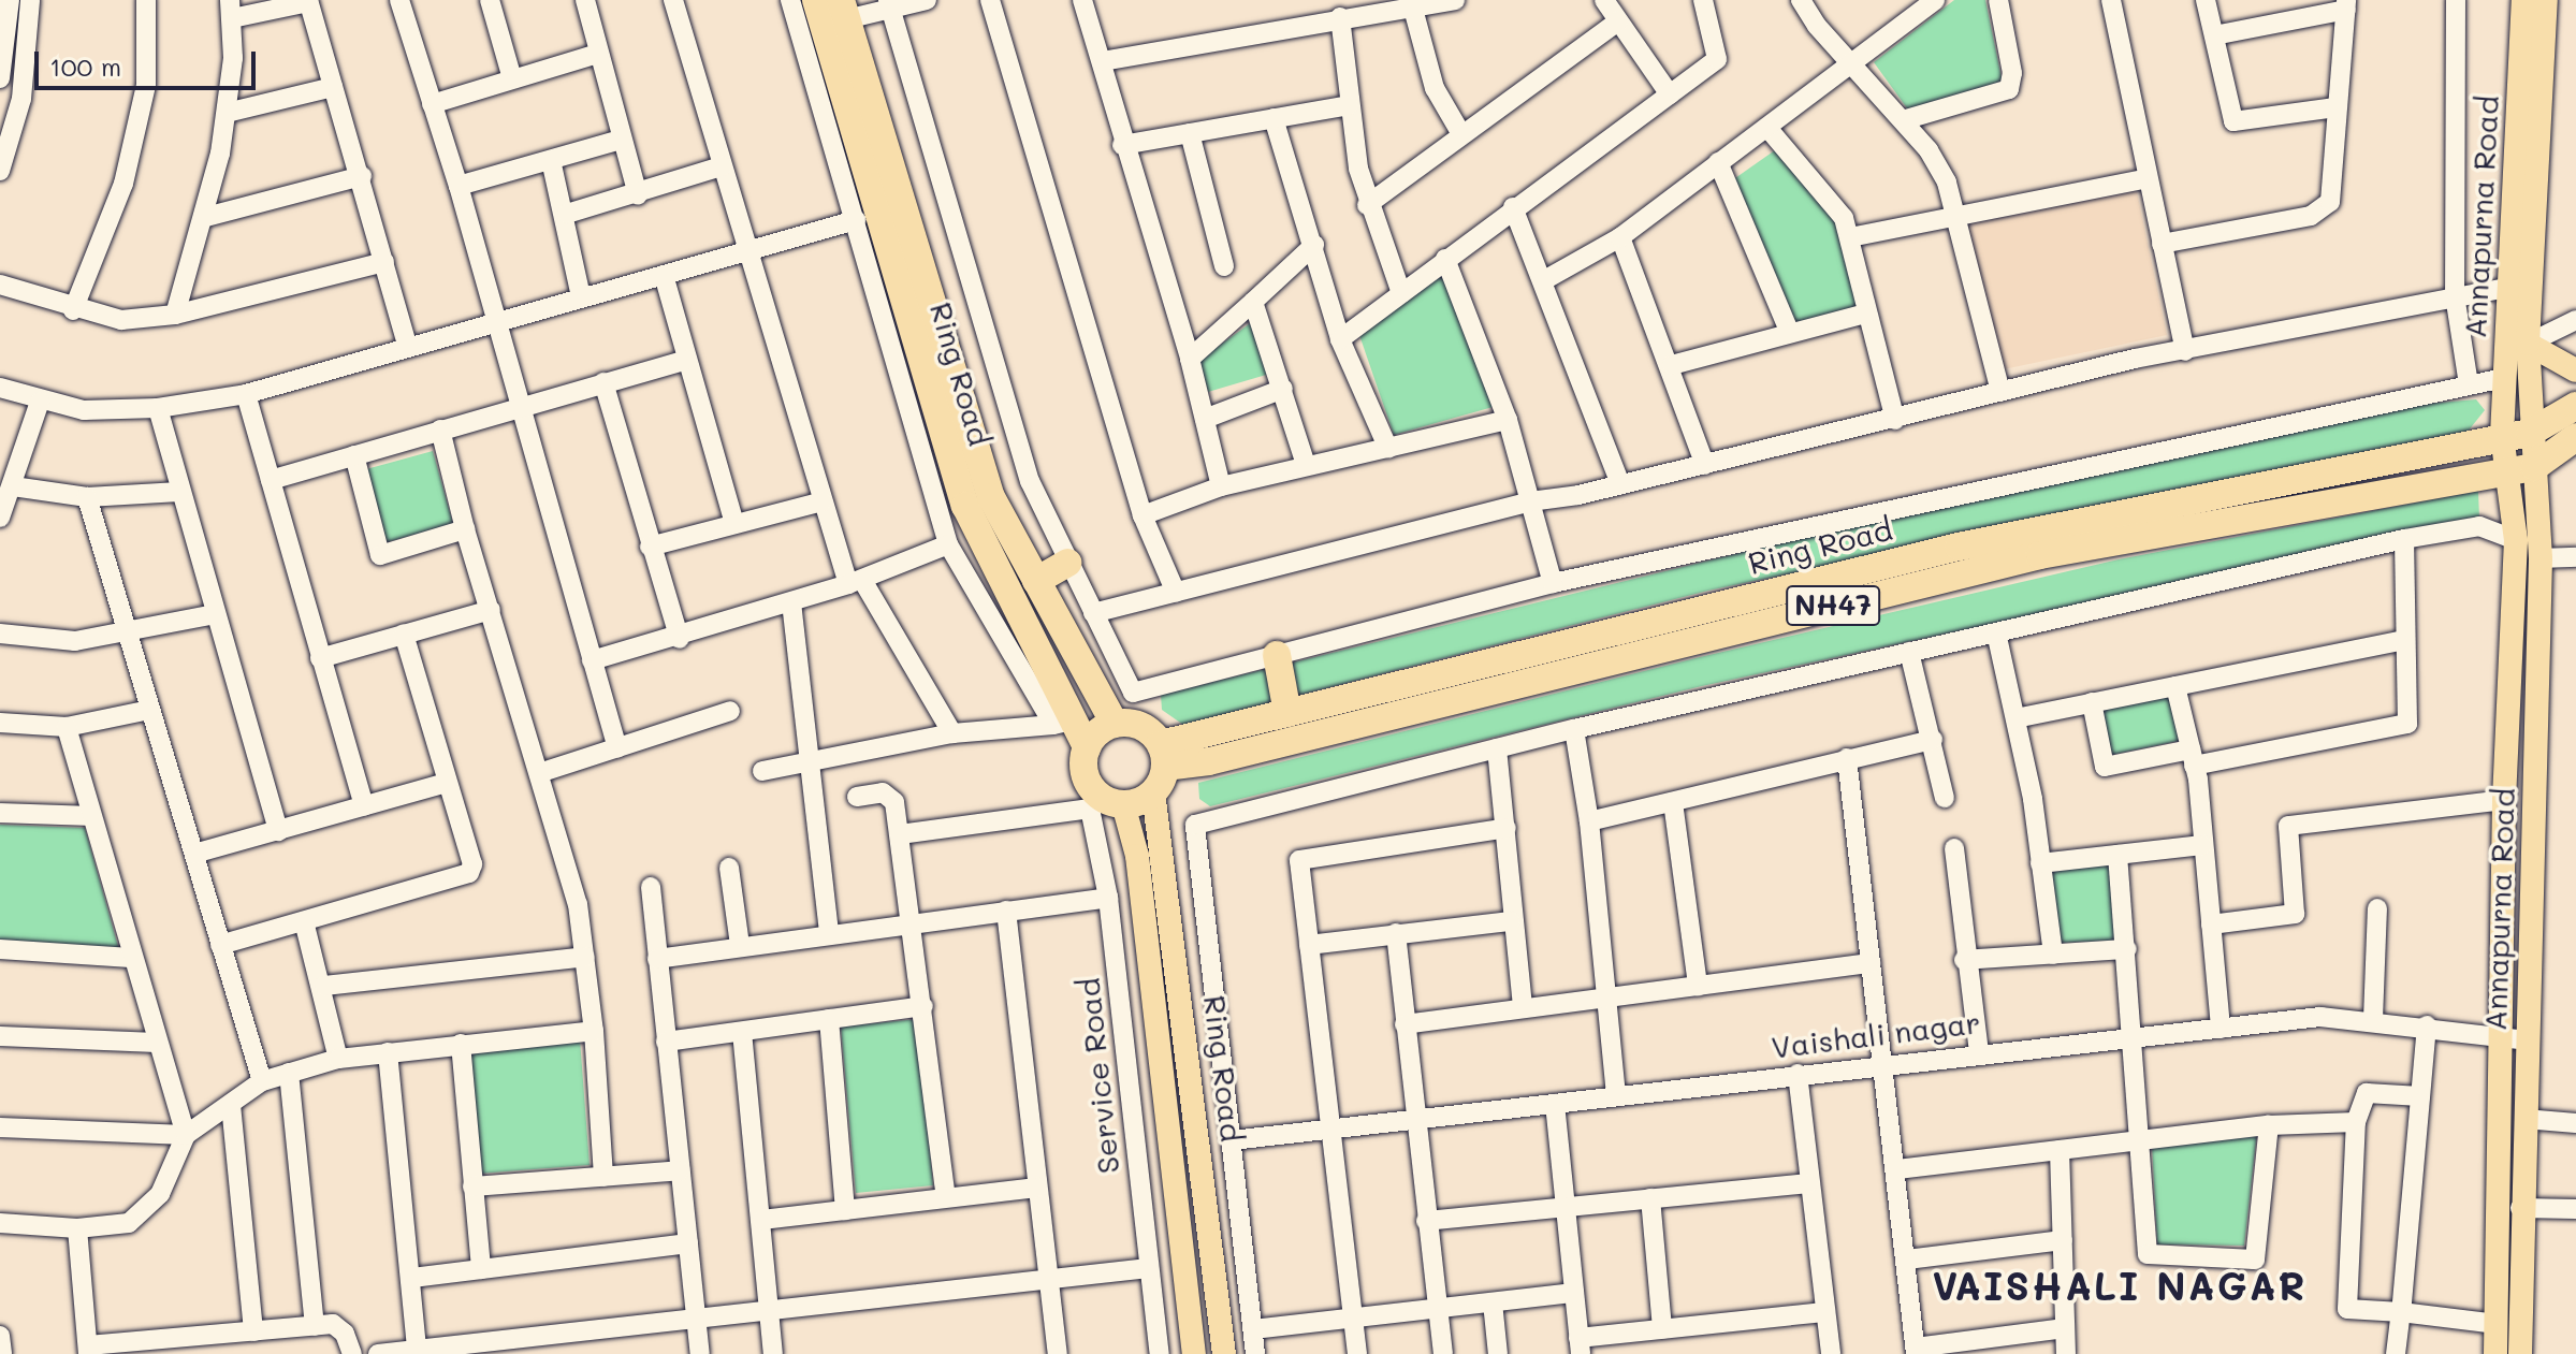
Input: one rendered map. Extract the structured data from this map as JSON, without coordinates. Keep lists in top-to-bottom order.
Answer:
{
  "streets": {
    "highway": ["Ring Road", "NH47"],
    "main road": ["Annapurna Road"],
    "street": ["Vaishali nagar", "Service Road"]
  },
  "crossings": [
    ["Annapurna Road", "Ring Road"],
    ["Annapurna Road", "Vaishali nagar"],
    ["Ring Road", "Service Road"]
  ],
  "districts": ["VAISHALI NAGAR"],
  "scale_bar": "100 m"
}
